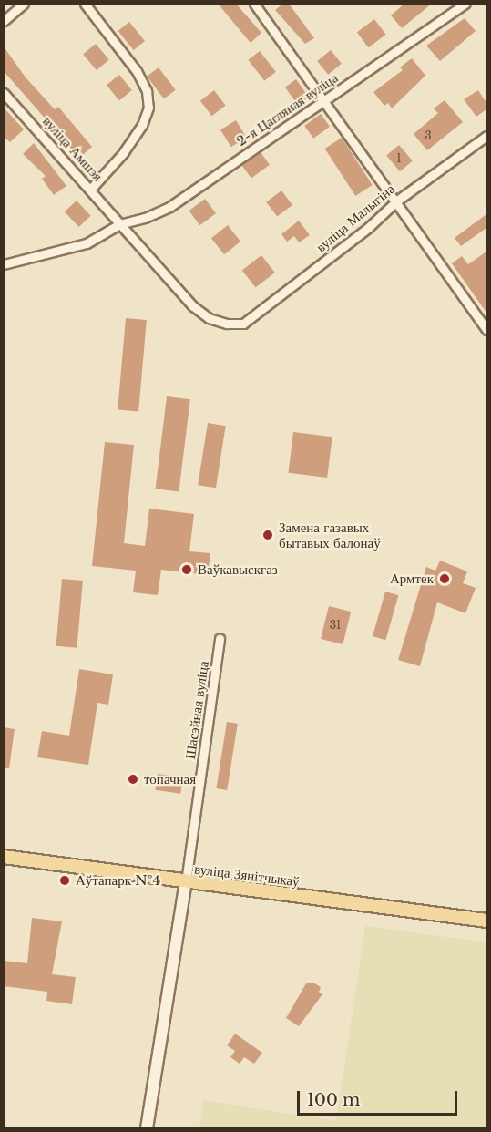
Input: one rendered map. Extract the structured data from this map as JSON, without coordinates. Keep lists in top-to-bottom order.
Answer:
{
  "streets": {
    "main road": ["вуліца Зянітчыкаў"],
    "street": [
      "2-я Цагляная вуліца",
      "вуліца Амшэя",
      "вуліца Малыгіна",
      "Шасэйная вуліца"
    ]
  },
  "crossings": [
    ["2-я Цагляная вуліца", "вуліца Амшэя"],
    ["вуліца Амшэя", "вуліца Малыгіна"],
    ["Шасэйная вуліца", "вуліца Зянітчыкаў"]
  ],
  "places": [
    "Замена газавых бытавых балонаў",
    "Ваўкавыскгаз",
    "Армтек",
    "топачная",
    "Аўтапарк №4"
  ],
  "house_numbers": ["3", "1", "31"],
  "scale_bar": "100 m"
}
